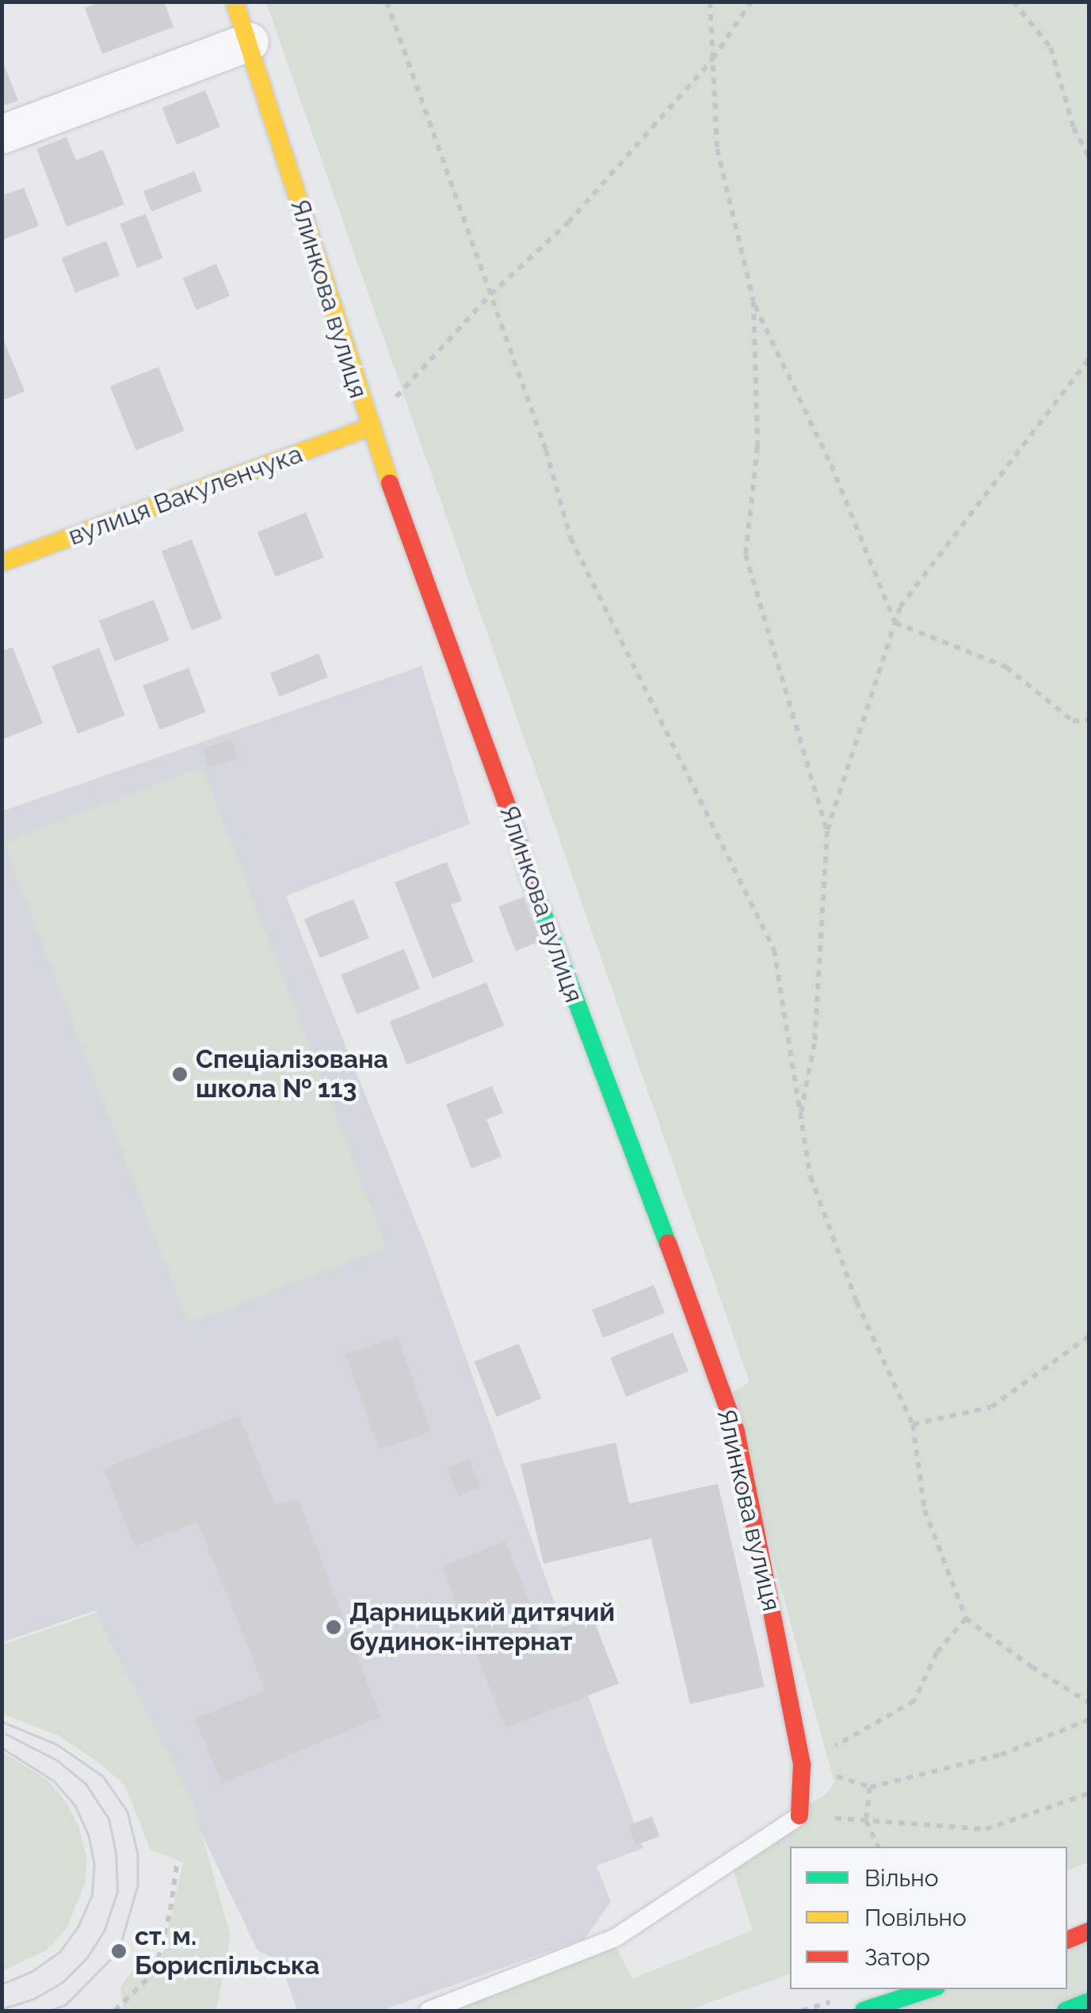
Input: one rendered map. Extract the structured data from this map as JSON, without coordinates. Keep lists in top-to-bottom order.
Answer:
{
  "streets": {
    "street": ["Ялинкова вулиця", "вулиця Вакуленчука"]
  },
  "crossings": [
    ["Ялинкова вулиця", "вулиця Вакуленчука"]
  ],
  "places": ["Спеціалізована школа № 113", "Дарницький дитячий будинок-інтернат", "ст. м. Бориспільська"],
  "legend": ["Вільно", "Повільно", "Затор"]
}
